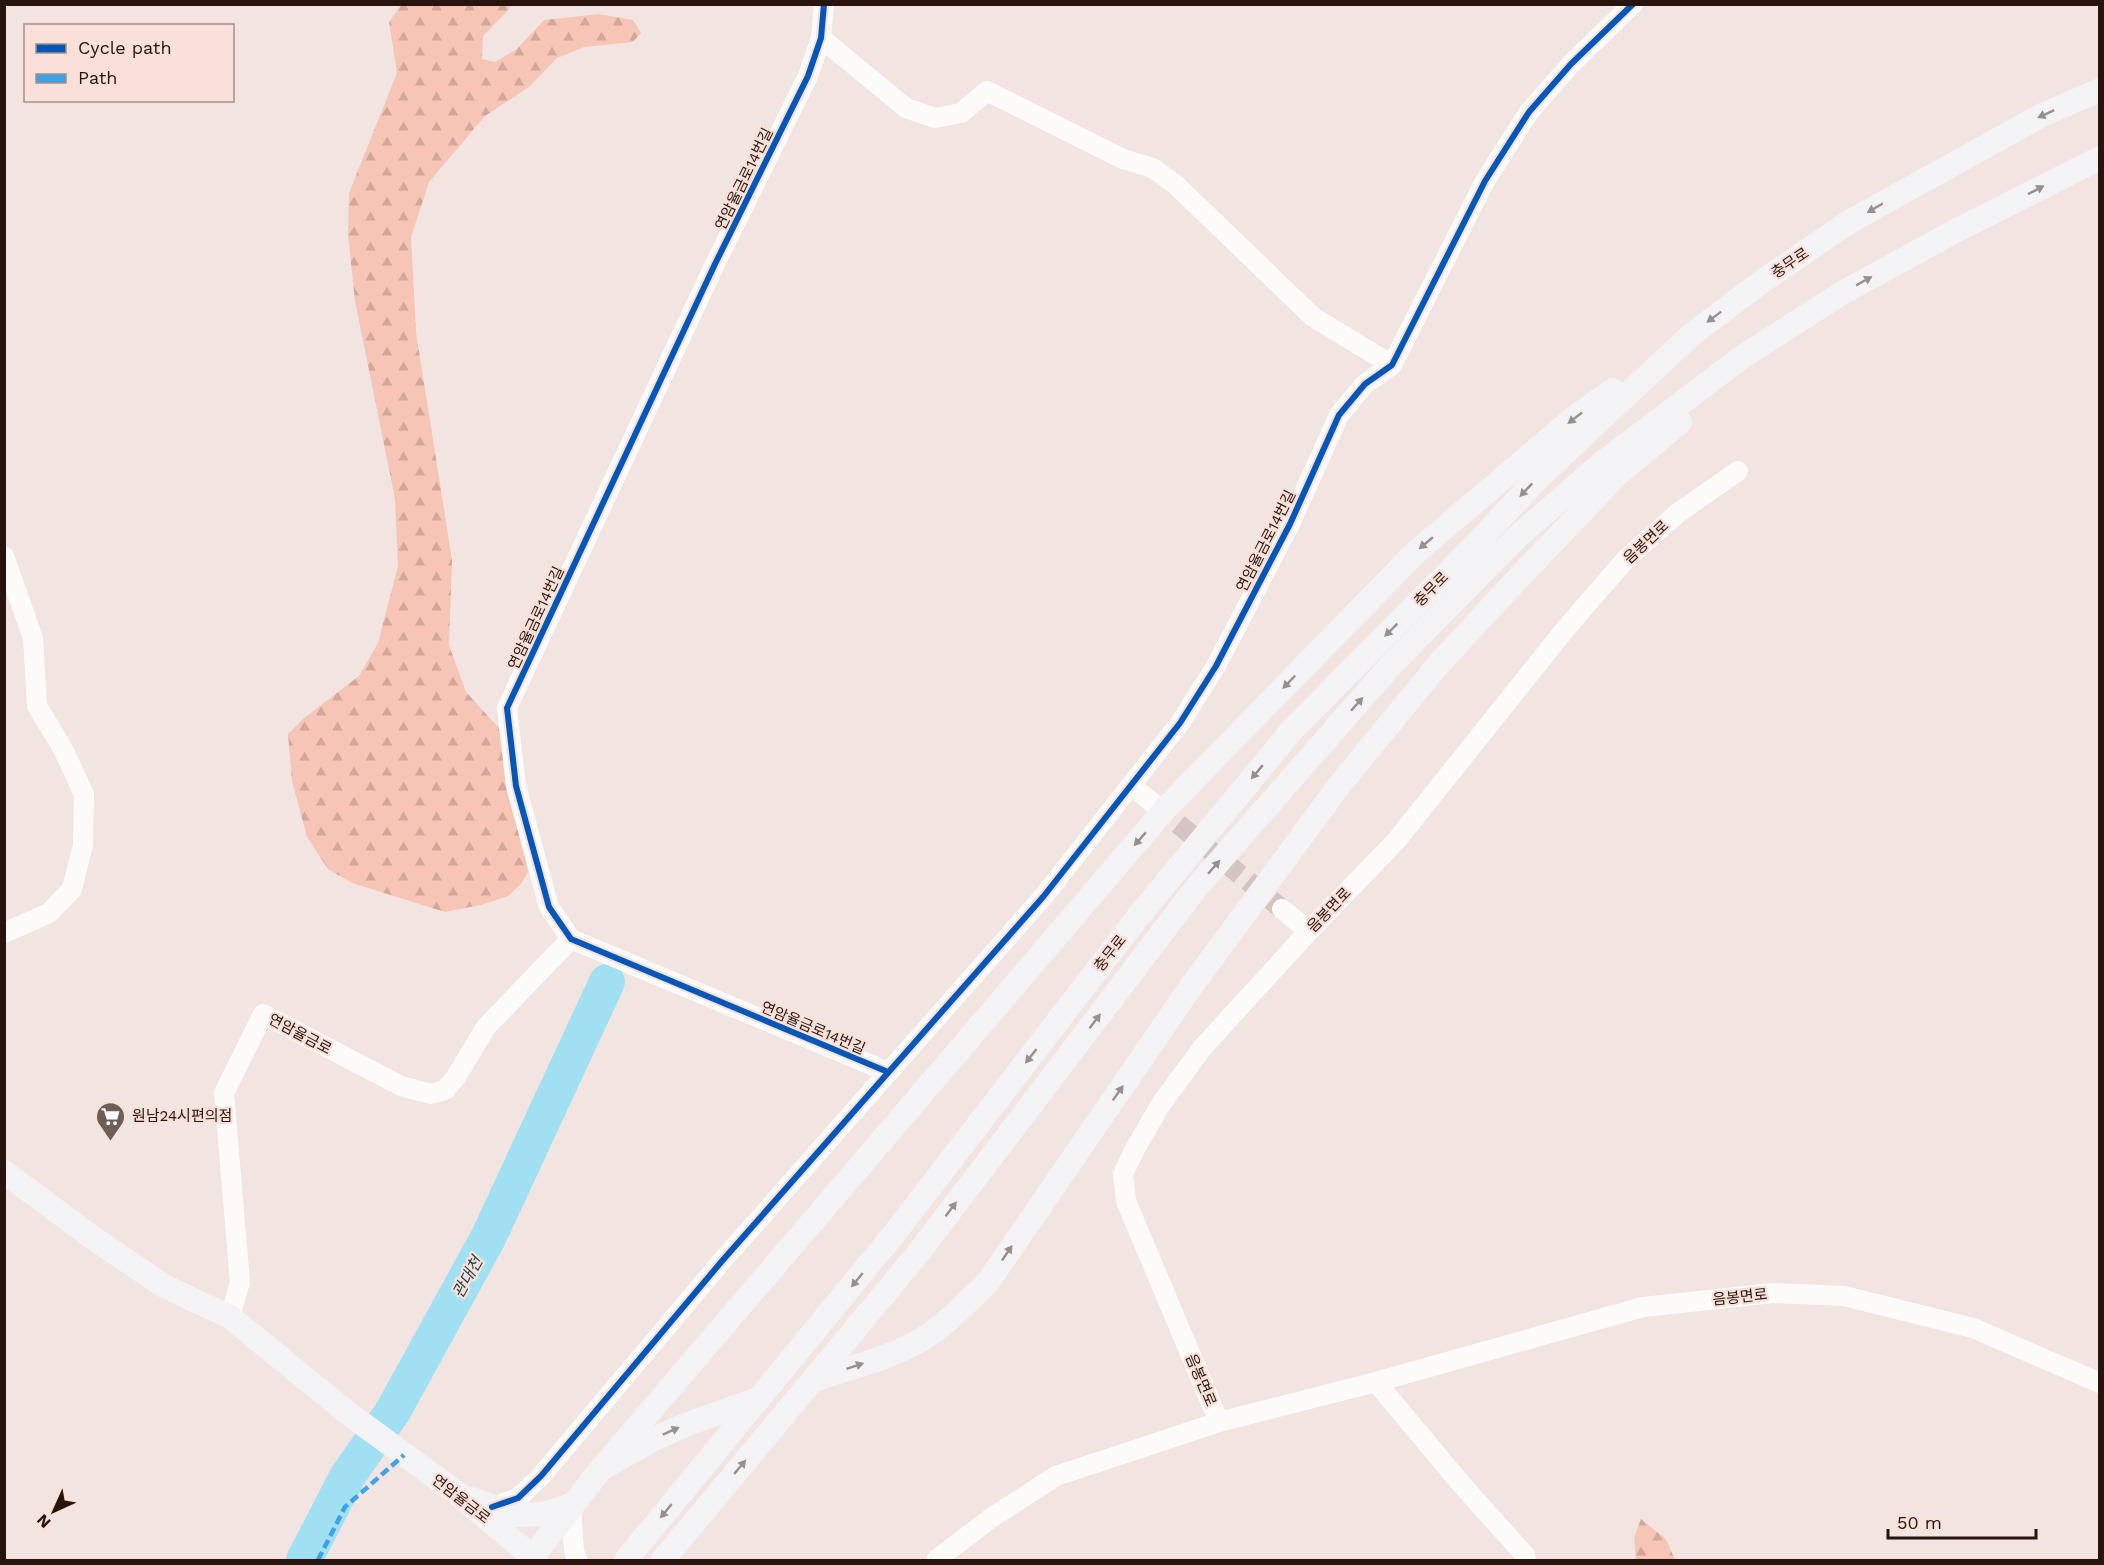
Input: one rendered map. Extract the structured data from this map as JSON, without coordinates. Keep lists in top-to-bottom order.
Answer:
{
  "streets": {
    "main road": ["충무로", "연암율금로"],
    "street": ["연암율금로14번길", "음봉면로"]
  },
  "crossings": [
    ["연암율금로14번길", "연암율금로"]
  ],
  "water": ["관대천"],
  "places": {
    "supermarket": ["원남24시편의점"]
  },
  "legend": ["Cycle path", "Path"],
  "scale_bar": "50 m",
  "north": "bottom left"
}
